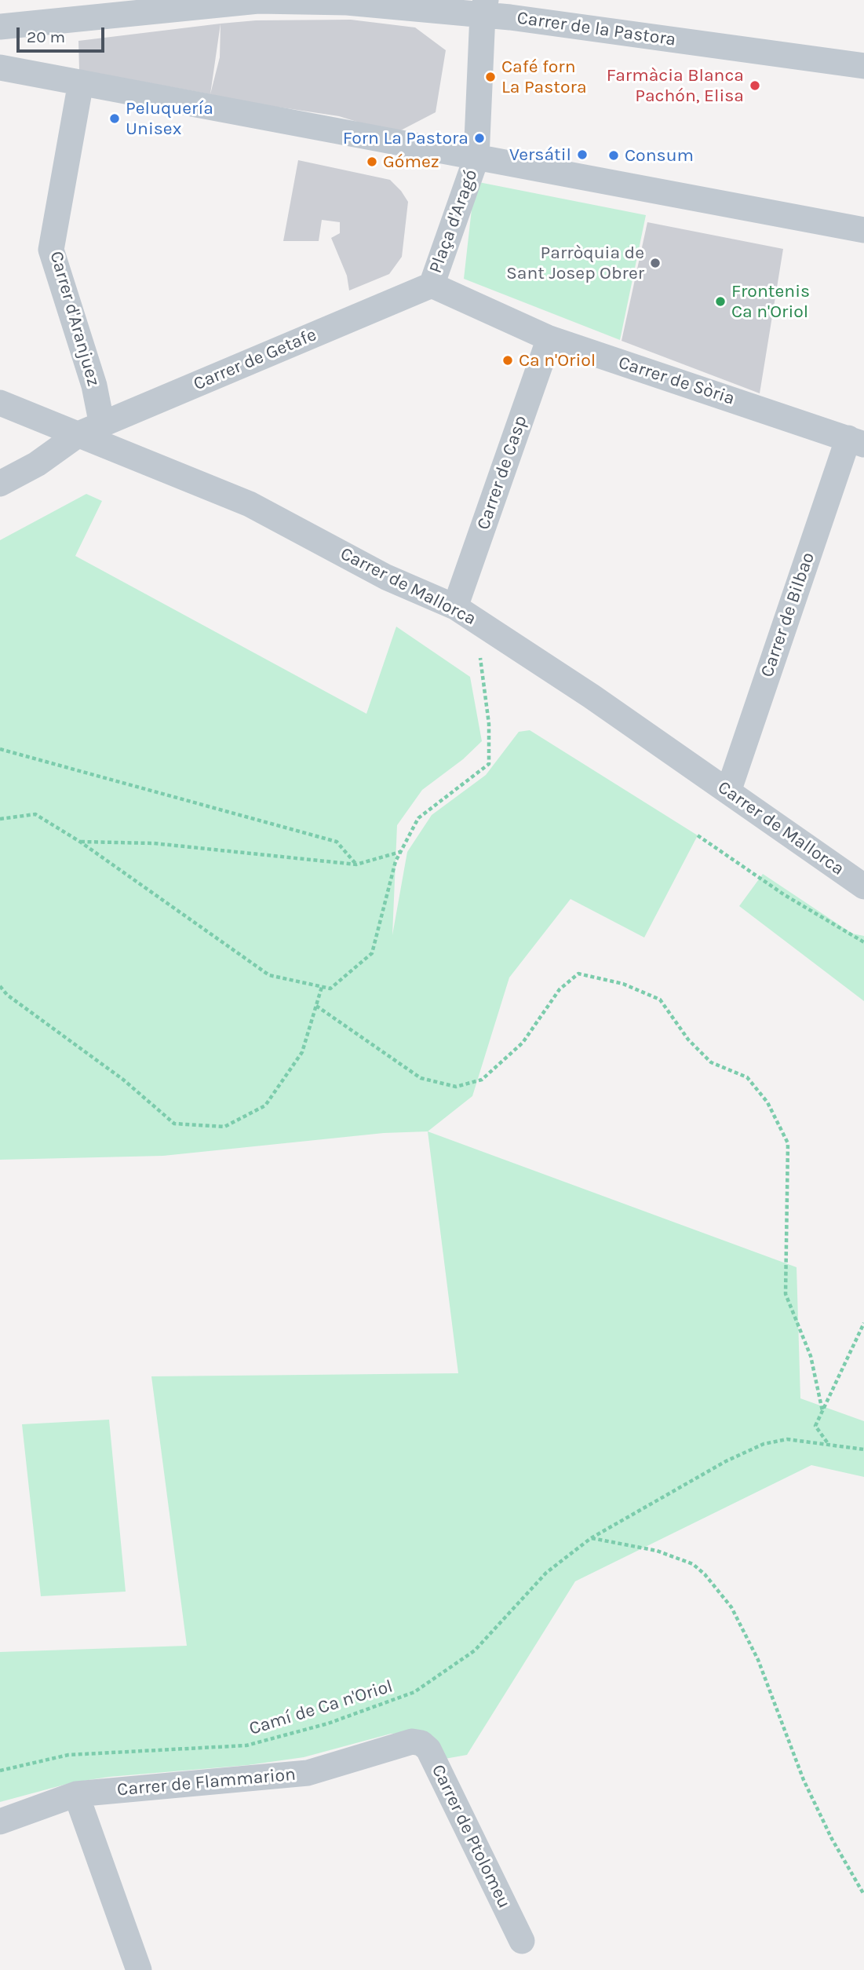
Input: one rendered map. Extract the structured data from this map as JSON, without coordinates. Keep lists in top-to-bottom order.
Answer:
{
  "streets": {
    "street": [
      "Carrer de la Pastora",
      "Plaça d'Aragó",
      "Carrer d'Aranjuez",
      "Carrer de Getafe",
      "Carrer de Sòria",
      "Carrer de Casp",
      "Carrer de Mallorca",
      "Carrer de Bilbao",
      "Carrer de Flammarion",
      "Carrer de Ptolomeu"
    ],
    "path": ["Camí de Ca n'Oriol"]
  },
  "crossings": [
    ["Carrer de la Pastora", "Plaça d'Aragó"],
    ["Plaça d'Aragó", "Carrer de Getafe"],
    ["Plaça d'Aragó", "Carrer de Sòria"],
    ["Carrer d'Aranjuez", "Carrer de Getafe"],
    ["Carrer d'Aranjuez", "Carrer de Mallorca"],
    ["Carrer de Getafe", "Carrer de Sòria"],
    ["Carrer de Getafe", "Carrer de Mallorca"],
    ["Carrer de Sòria", "Carrer de Casp"],
    ["Carrer de Sòria", "Carrer de Bilbao"],
    ["Carrer de Casp", "Carrer de Mallorca"],
    ["Carrer de Mallorca", "Carrer de Bilbao"],
    ["Carrer de Flammarion", "Carrer de Ptolomeu"]
  ],
  "places": [
    "Café forn La Pastora",
    "Farmàcia Blanca Pachón, Elisa",
    "Peluquería Unisex",
    "Forn La Pastora",
    "Versátil",
    "Consum",
    "Gómez",
    "Parròquia de Sant Josep Obrer",
    "Frontenis Ca n'Oriol",
    "Ca n'Oriol"
  ],
  "scale_bar": "20 m"
}
